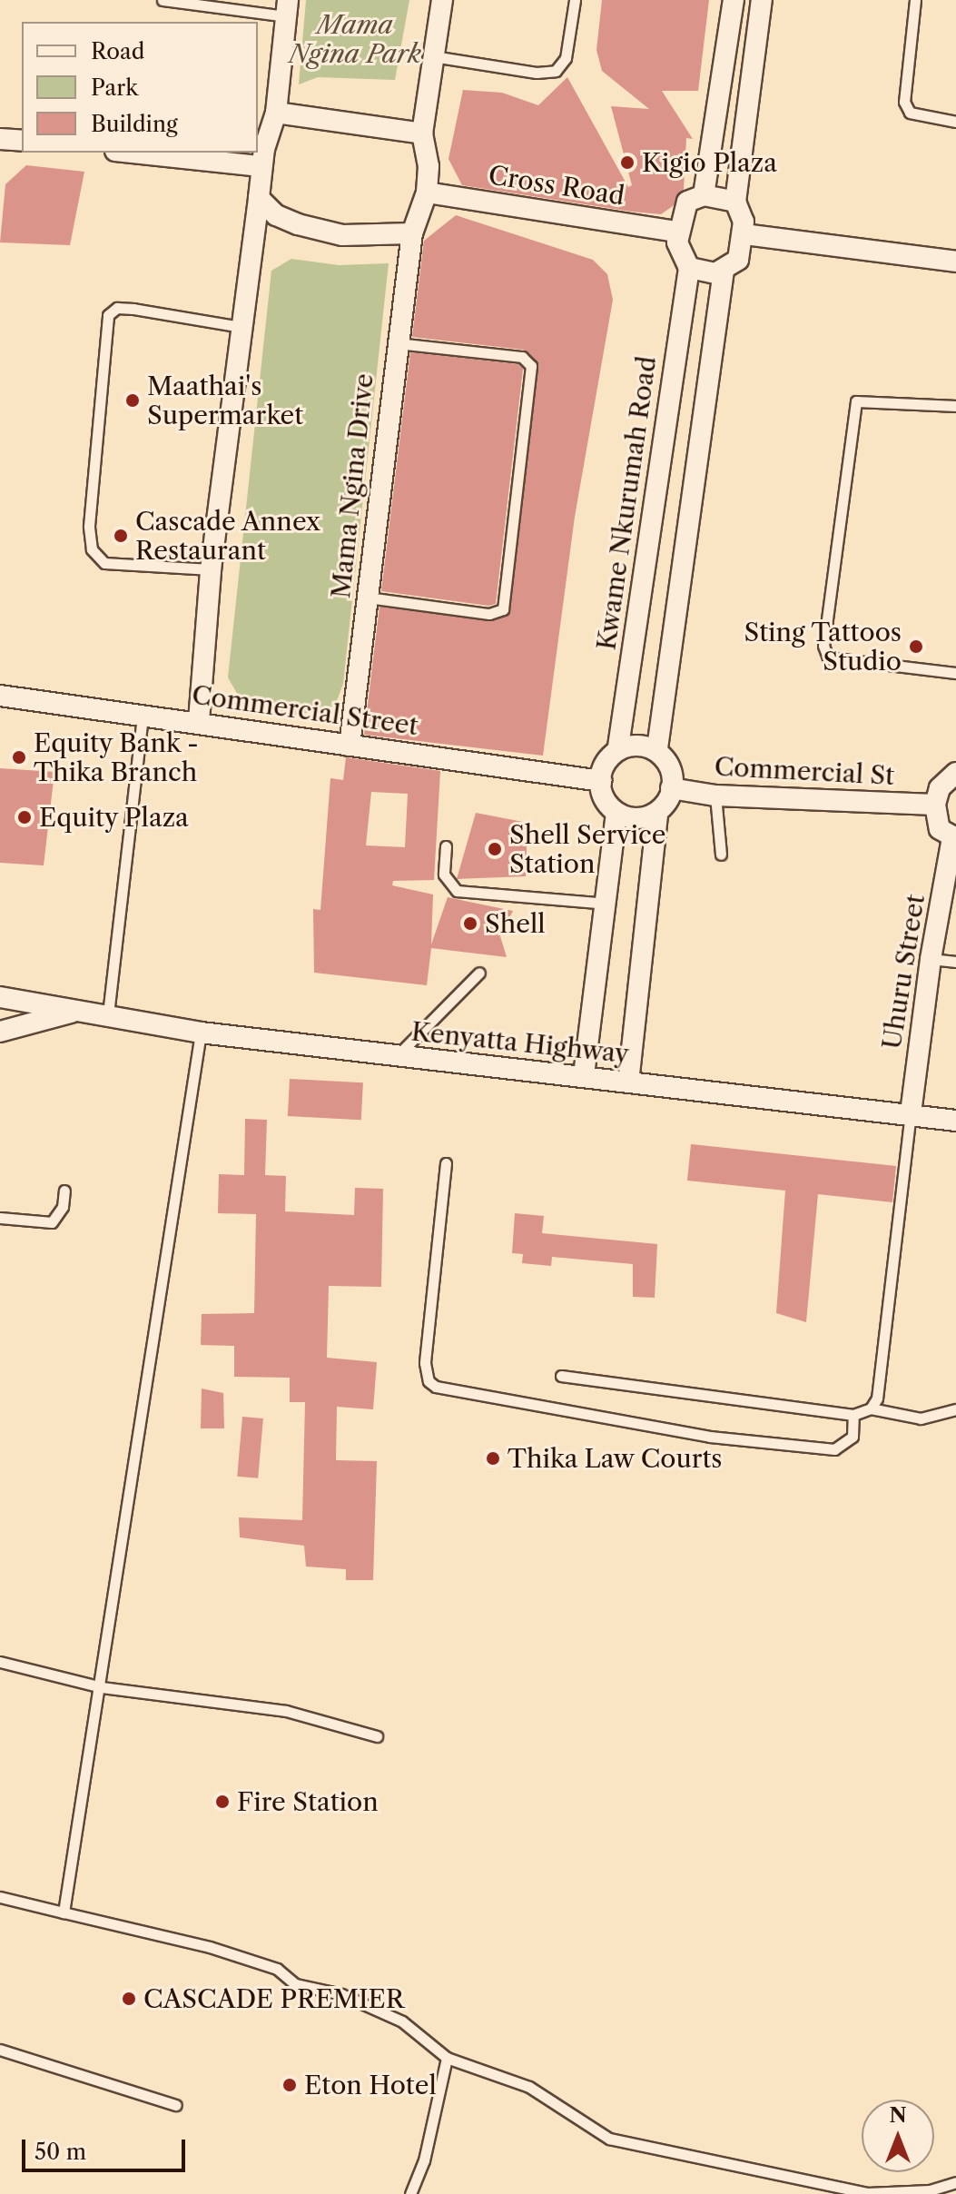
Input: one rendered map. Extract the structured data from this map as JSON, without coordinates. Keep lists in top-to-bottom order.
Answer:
{
  "streets": {
    "street": [
      "Cross Road",
      "Mama Ngina Drive",
      "Kwame Nkurumah Road",
      "Commercial Street",
      "Commercial St",
      "Uhuru Street",
      "Kenyatta Highway"
    ]
  },
  "crossings": [
    ["Cross Road", "Mama Ngina Drive"],
    ["Cross Road", "Kwame Nkurumah Road"],
    ["Mama Ngina Drive", "Commercial Street"],
    ["Kwame Nkurumah Road", "Commercial Street"],
    ["Kwame Nkurumah Road", "Commercial St"],
    ["Commercial Street", "Commercial St"],
    ["Uhuru Street", "Kenyatta Highway"]
  ],
  "parks": ["Mama Ngina Park"],
  "places": [
    "Kigio Plaza",
    "Maathai's Supermarket",
    "Cascade Annex Restaurant",
    "Sting Tattoos Studio",
    "Equity Bank - Thika Branch",
    "Equity Plaza",
    "Shell Service Station",
    "Shell",
    "Thika Law Courts",
    "Fire Station",
    "CASCADE PREMIER",
    "Eton Hotel"
  ],
  "legend": ["Road", "Park", "Building"],
  "scale_bar": "50 m",
  "north": "top"
}
